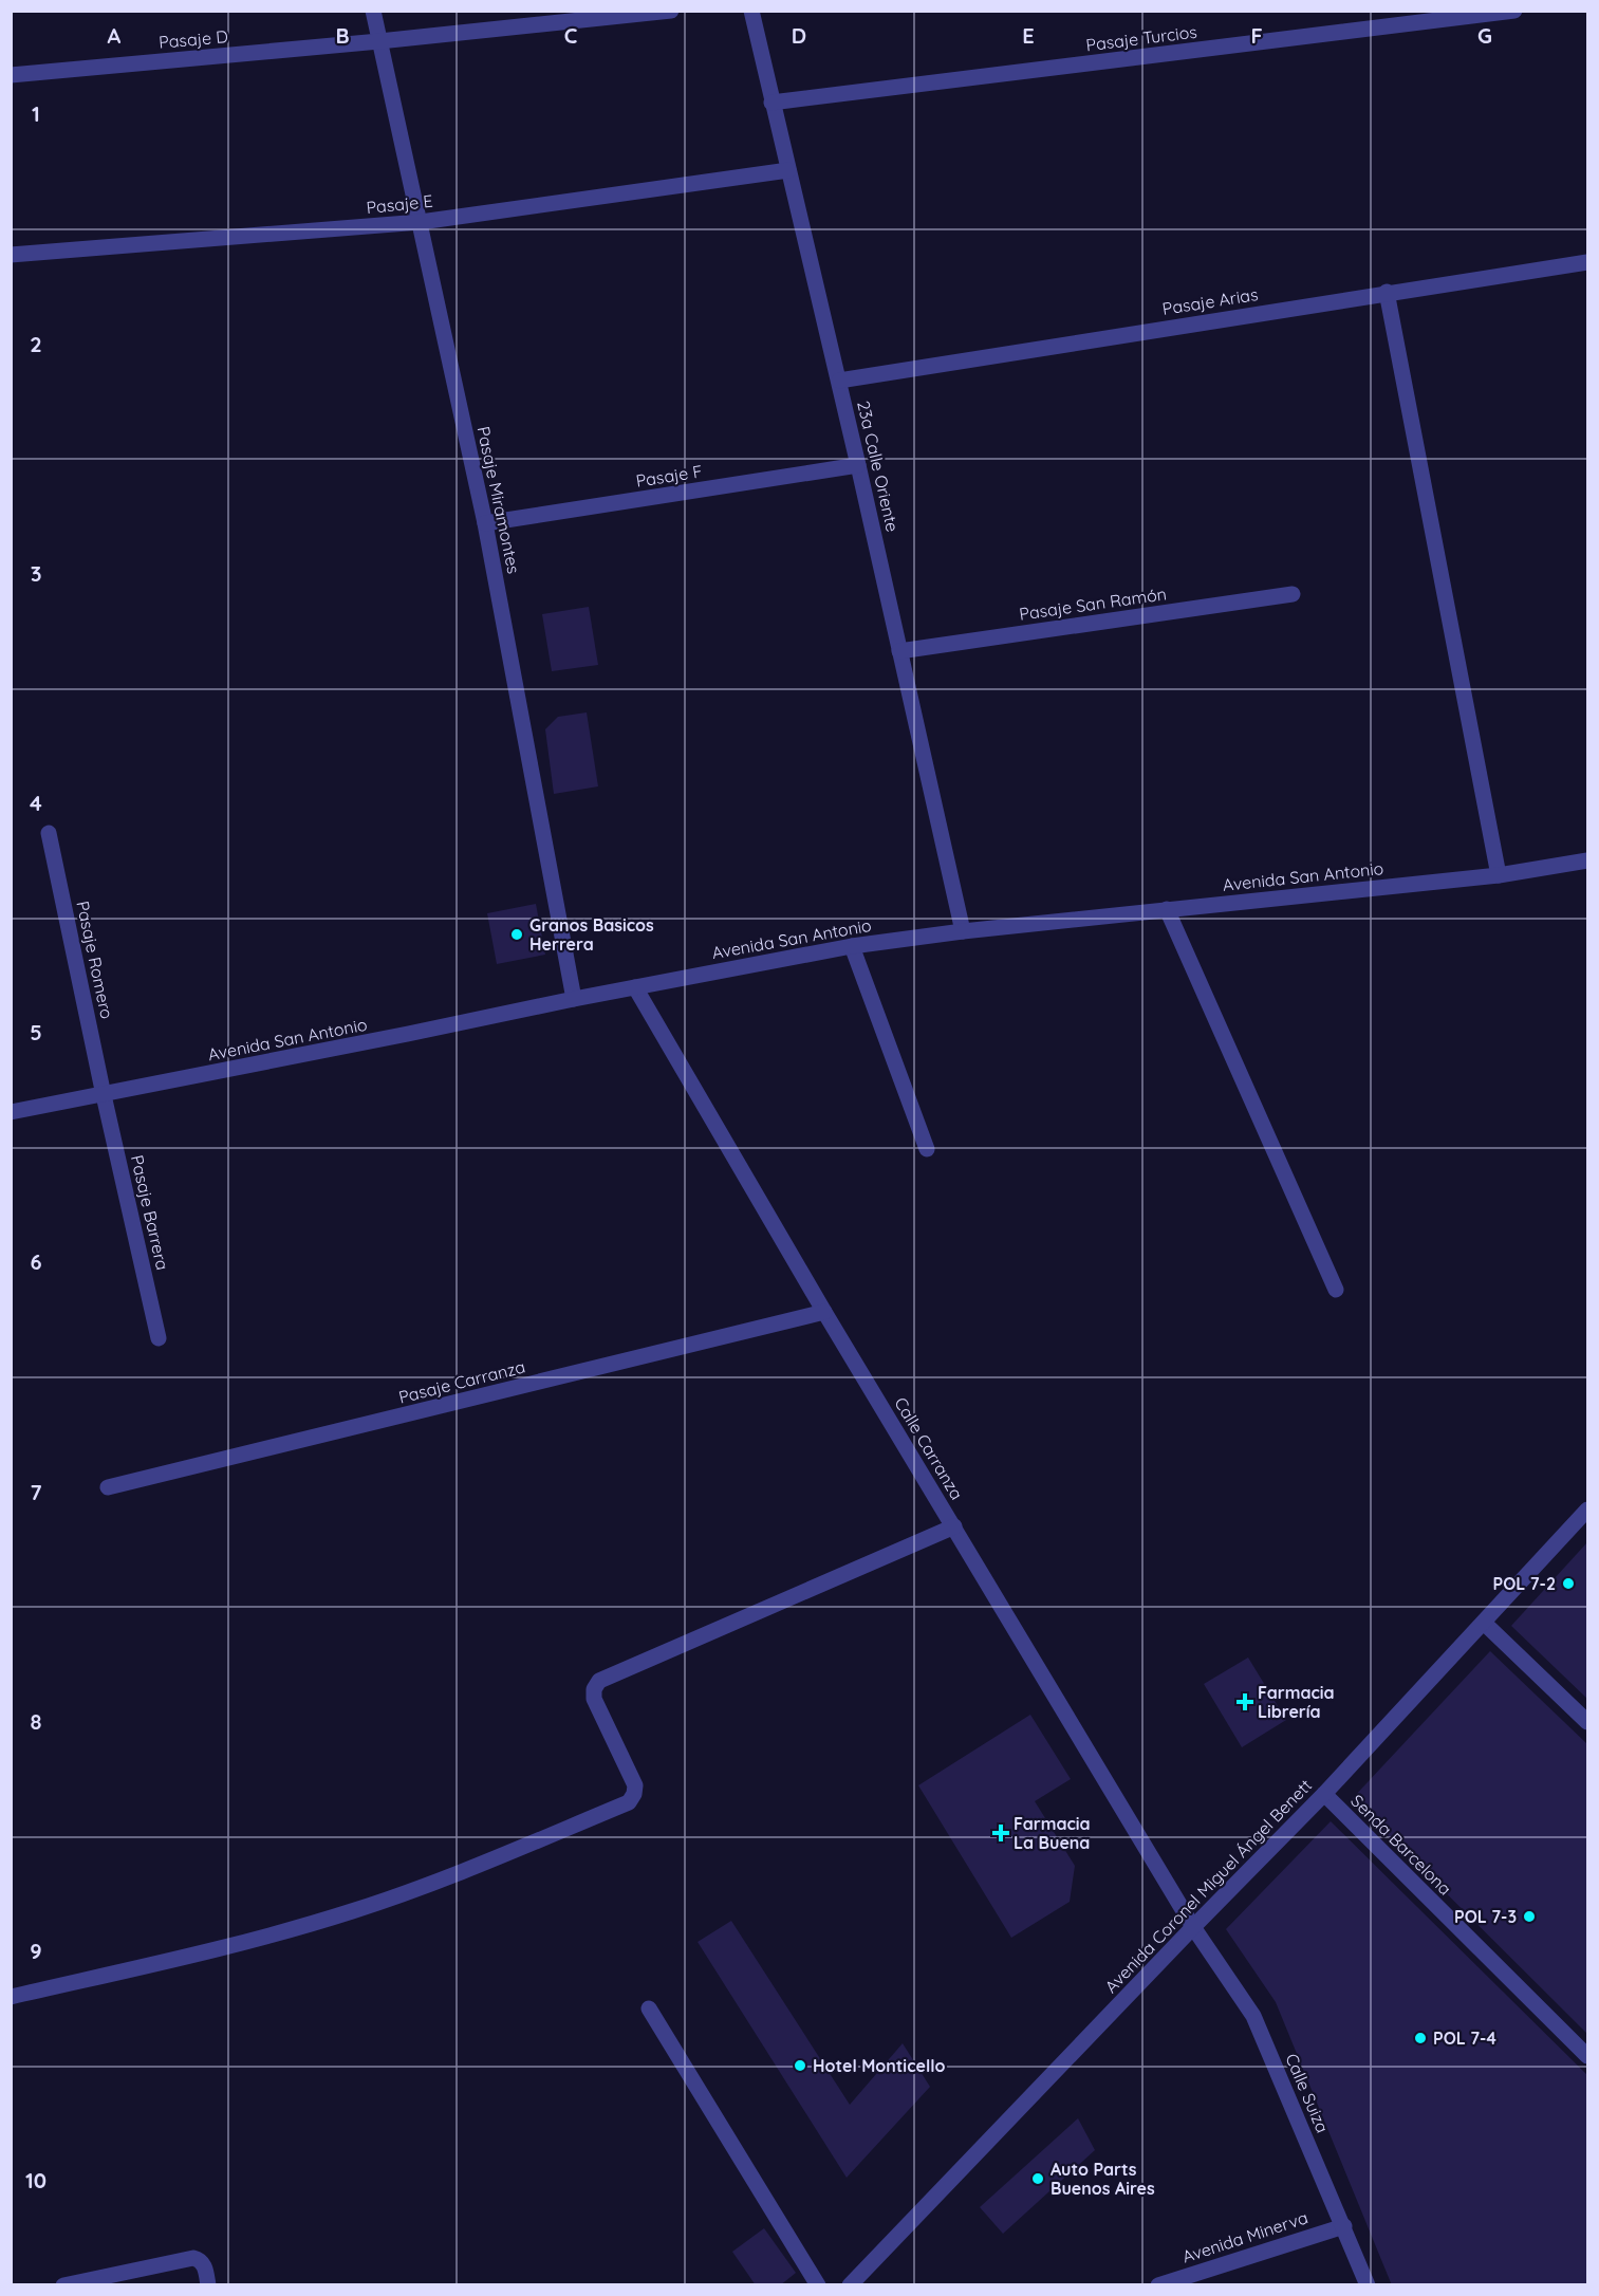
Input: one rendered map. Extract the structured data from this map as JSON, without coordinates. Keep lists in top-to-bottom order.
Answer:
{
  "streets": {
    "street": [
      "Pasaje Turcios",
      "Pasaje D",
      "Pasaje E",
      "Pasaje Arias",
      "23a Calle Oriente",
      "Pasaje F",
      "Pasaje Miramontes",
      "Pasaje San Ramón",
      "Avenida San Antonio",
      "Pasaje Romero",
      "Pasaje Barrera",
      "Pasaje Carranza",
      "Calle Carranza",
      "Senda Barcelona",
      "Avenida Coronel Miguel Ángel Benett",
      "Calle Suiza",
      "Avenida Minerva"
    ]
  },
  "crossings": [
    ["Pasaje Turcios", "23a Calle Oriente"],
    ["Pasaje D", "Pasaje Miramontes"],
    ["Pasaje E", "23a Calle Oriente"],
    ["Pasaje E", "Pasaje Miramontes"],
    ["Pasaje Arias", "23a Calle Oriente"],
    ["23a Calle Oriente", "Pasaje F"],
    ["23a Calle Oriente", "Pasaje San Ramón"],
    ["23a Calle Oriente", "Avenida San Antonio"],
    ["Pasaje F", "Pasaje Miramontes"],
    ["Pasaje Miramontes", "Avenida San Antonio"],
    ["Avenida San Antonio", "Pasaje Romero"],
    ["Avenida San Antonio", "Pasaje Barrera"],
    ["Avenida San Antonio", "Calle Carranza"],
    ["Pasaje Romero", "Pasaje Barrera"],
    ["Pasaje Carranza", "Calle Carranza"],
    ["Calle Carranza", "Avenida Coronel Miguel Ángel Benett"],
    ["Calle Carranza", "Calle Suiza"],
    ["Senda Barcelona", "Avenida Coronel Miguel Ángel Benett"],
    ["Avenida Coronel Miguel Ángel Benett", "Calle Suiza"],
    ["Calle Suiza", "Avenida Minerva"]
  ],
  "places": {
    "other": [
      "Granos Basicos Herrera",
      "POL 7-2",
      "POL 7-3",
      "POL 7-4",
      "Hotel Monticello",
      "Auto Parts Buenos Aires"
    ],
    "health": ["Farmacia Librería", "Farmacia La Buena"]
  },
  "grid": {
    "columns": [
      "A",
      "B",
      "C",
      "D",
      "E",
      "F",
      "G"
    ],
    "rows": [
      "1",
      "2",
      "3",
      "4",
      "5",
      "6",
      "7",
      "8",
      "9",
      "10"
    ]
  }
}
